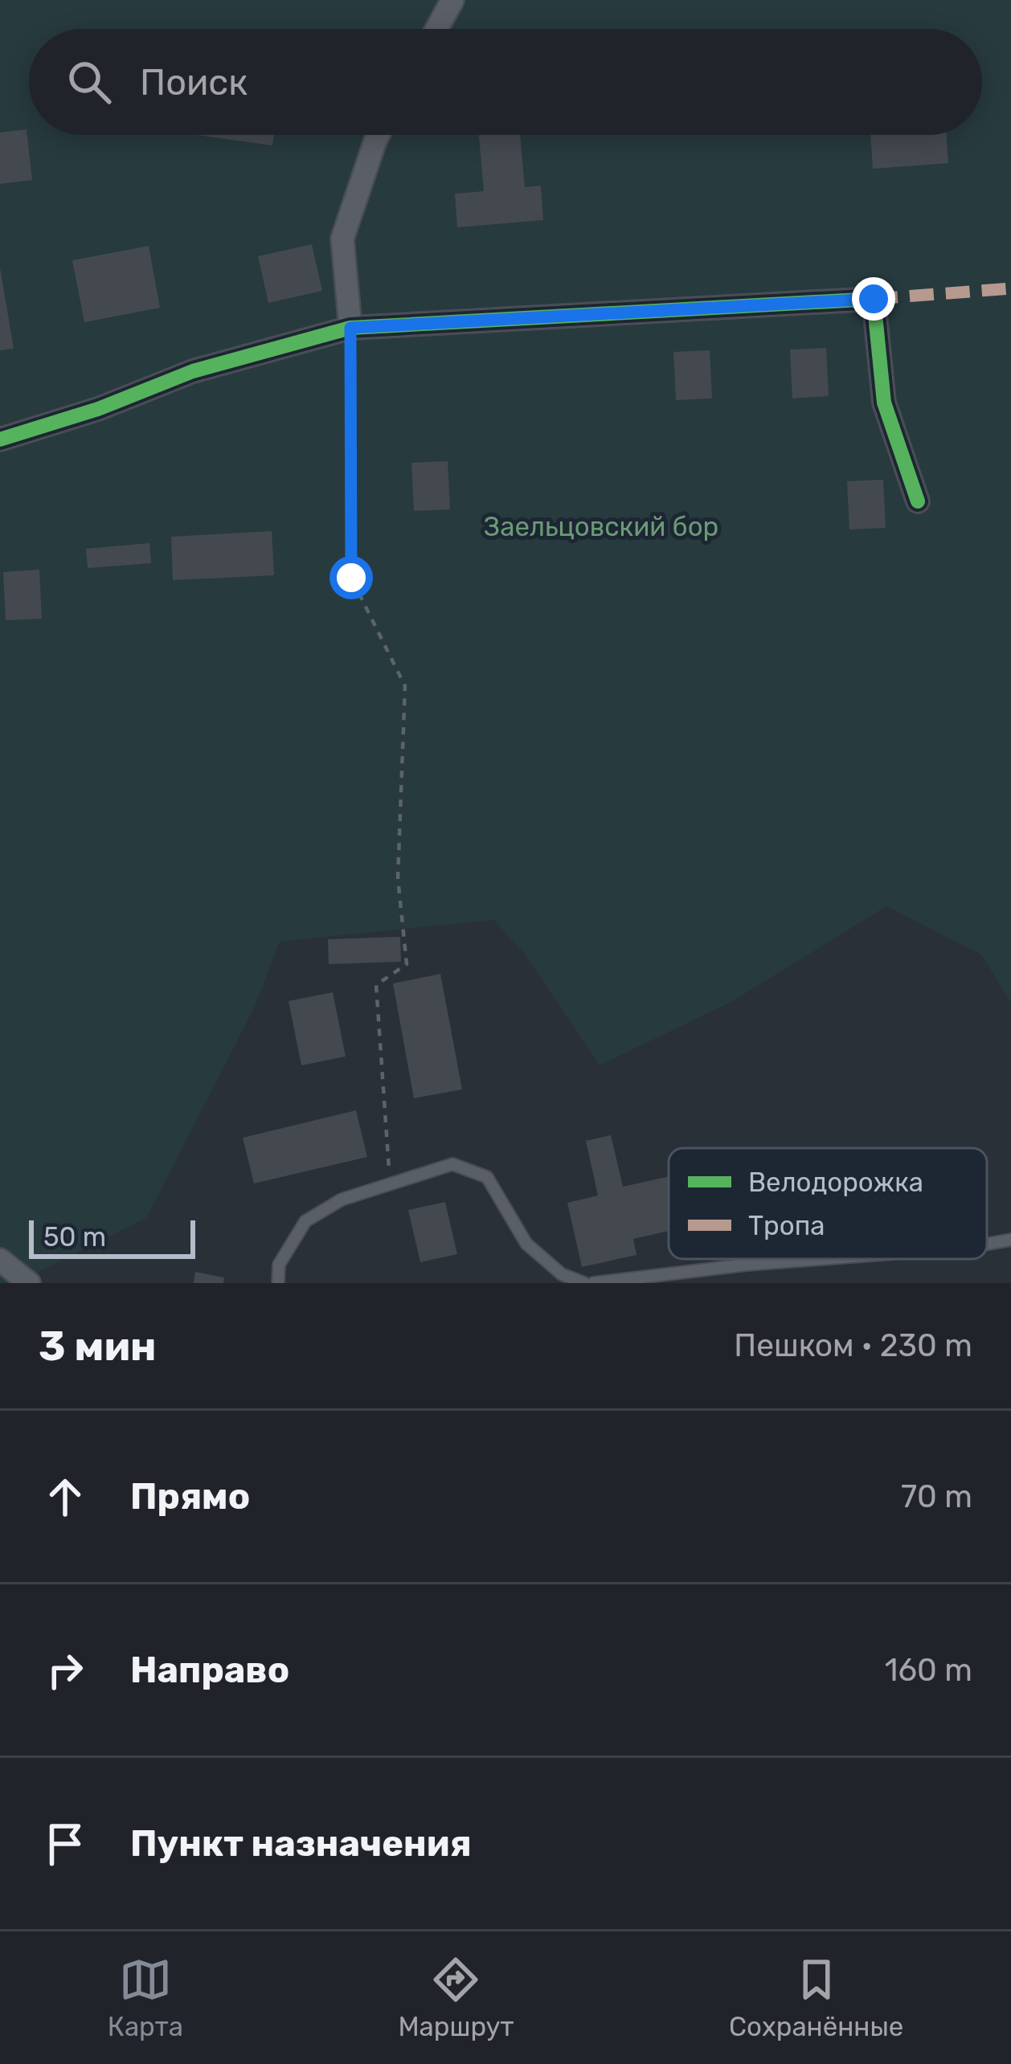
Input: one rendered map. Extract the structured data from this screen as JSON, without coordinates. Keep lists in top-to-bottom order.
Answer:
{
  "parks": ["Заельцовский бор"],
  "legend": ["Велодорожка", "Тропа"],
  "scale_bar": "50 m",
  "page": {
    "search": "Поиск",
    "scale": "50 m",
    "heading": ["3 мин", "Пешком · 230 m"],
    "list": [
      ["Прямо", "70 m"],
      ["Направо", "160 m"],
      "Пункт назначения"
    ],
    "nav": ["Карта", "Маршрут", "Сохранённые"]
  }
}
